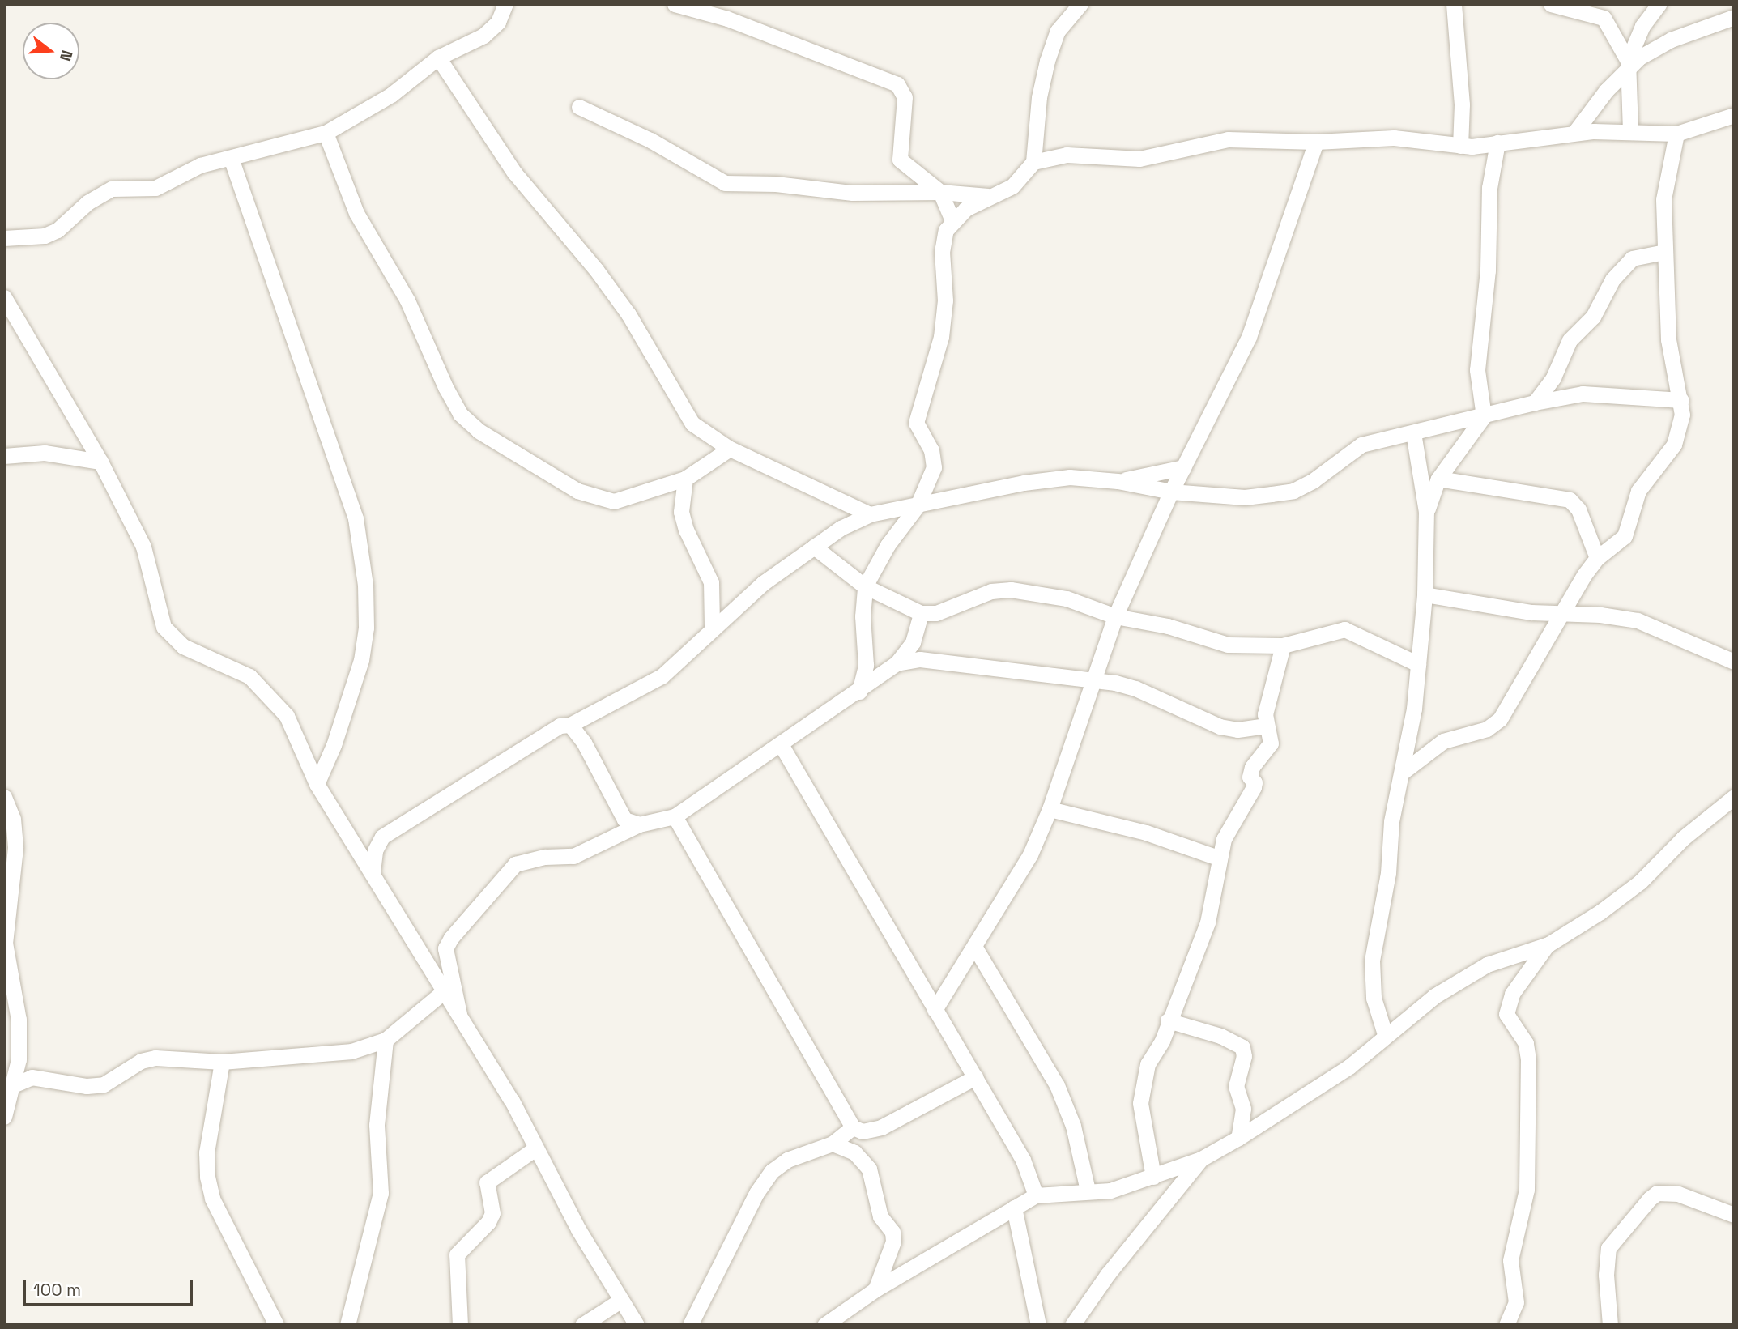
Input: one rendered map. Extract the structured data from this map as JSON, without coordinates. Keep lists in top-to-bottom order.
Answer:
{
  "scale_bar": "100 m",
  "north": "right"
}
